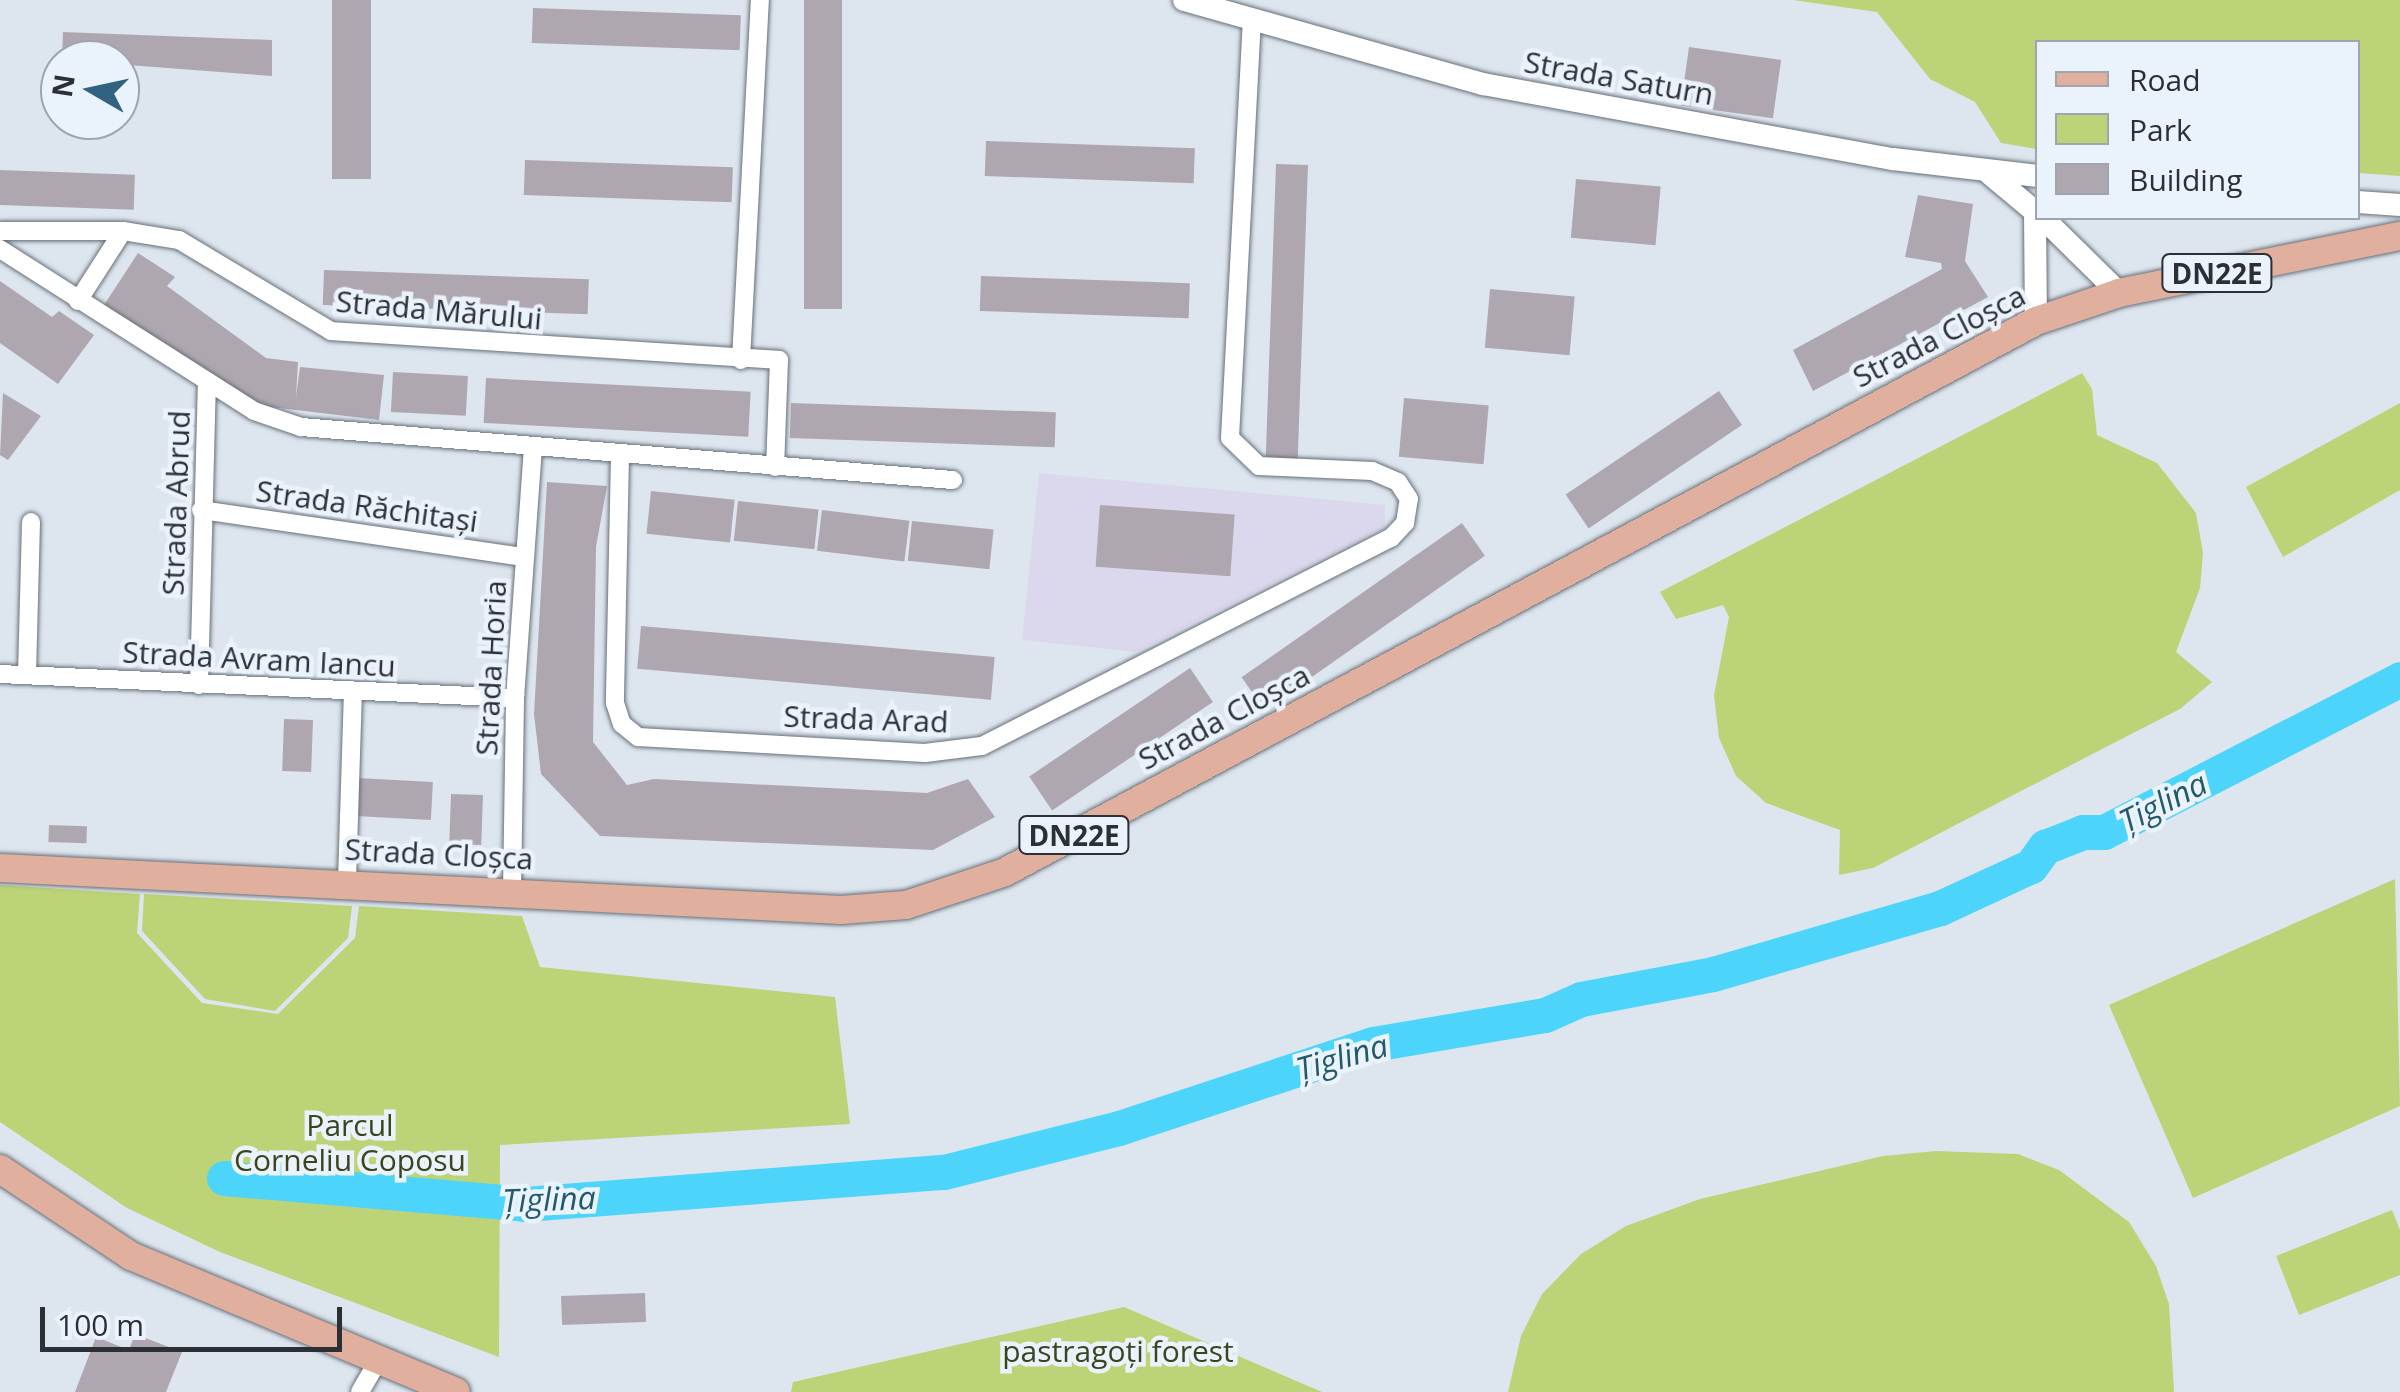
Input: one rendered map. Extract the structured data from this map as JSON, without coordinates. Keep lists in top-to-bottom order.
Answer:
{
  "streets": {
    "main road": ["DN22E", "Strada Cloșca"],
    "street": [
      "Strada Saturn",
      "Strada Mărului",
      "Strada Abrud",
      "Strada Răchitași",
      "Strada Avram Iancu",
      "Strada Horia",
      "Strada Arad"
    ]
  },
  "crossings": [
    ["Strada Saturn", "Strada Cloșca"],
    ["Strada Saturn", "Strada Arad"],
    ["Strada Cloșca", "Strada Horia"],
    ["Strada Abrud", "Strada Răchitași"],
    ["Strada Abrud", "Strada Avram Iancu"],
    ["Strada Răchitași", "Strada Horia"],
    ["Strada Avram Iancu", "Strada Horia"]
  ],
  "water": ["Țiglina"],
  "parks": ["Parcul Corneliu Coposu", "pastragoți forest"],
  "legend": ["Road", "Park", "Building"],
  "scale_bar": "100 m",
  "north": "left"
}
